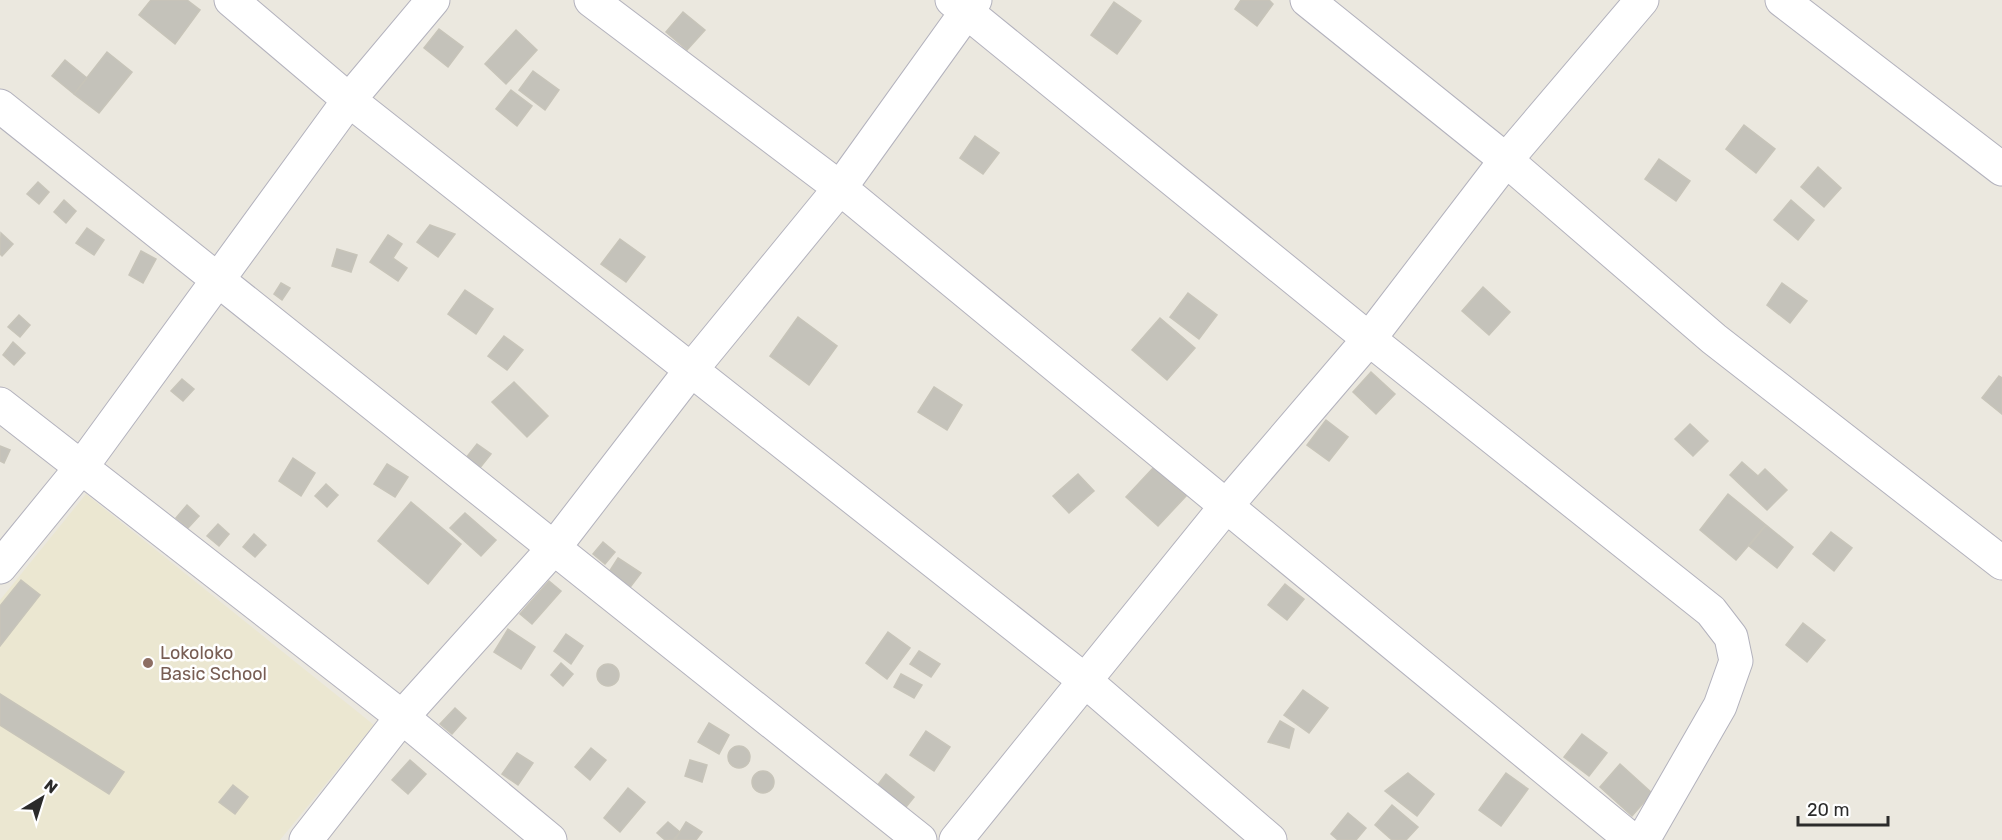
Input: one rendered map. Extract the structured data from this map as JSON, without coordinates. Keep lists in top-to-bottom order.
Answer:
{
  "places": ["Lokoloko Basic School"],
  "scale_bar": "20 m",
  "north": "top right"
}
